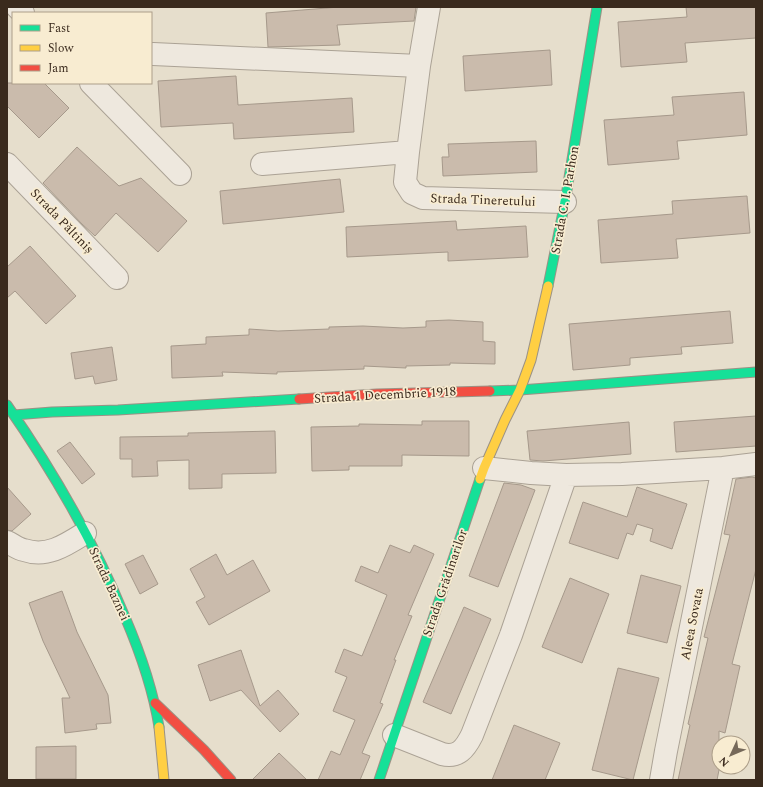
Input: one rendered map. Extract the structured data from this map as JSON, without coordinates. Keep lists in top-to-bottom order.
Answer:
{
  "streets": {
    "main road": [
      "Strada C. I. Parhon",
      "Strada 1 Decembrie 1918",
      "Strada Grădinarilor",
      "Strada Baznei"
    ],
    "street": ["Strada Tineretului", "Strada Păltiniș", "Aleea Sovata"]
  },
  "crossings": [
    ["Strada Tineretului", "Strada C. I. Parhon"],
    ["Strada C. I. Parhon", "Strada 1 Decembrie 1918"],
    ["Strada C. I. Parhon", "Strada Grădinarilor"],
    ["Strada 1 Decembrie 1918", "Strada Grădinarilor"],
    ["Strada 1 Decembrie 1918", "Strada Baznei"]
  ],
  "legend": ["Fast", "Slow", "Jam"],
  "north": "bottom left"
}
